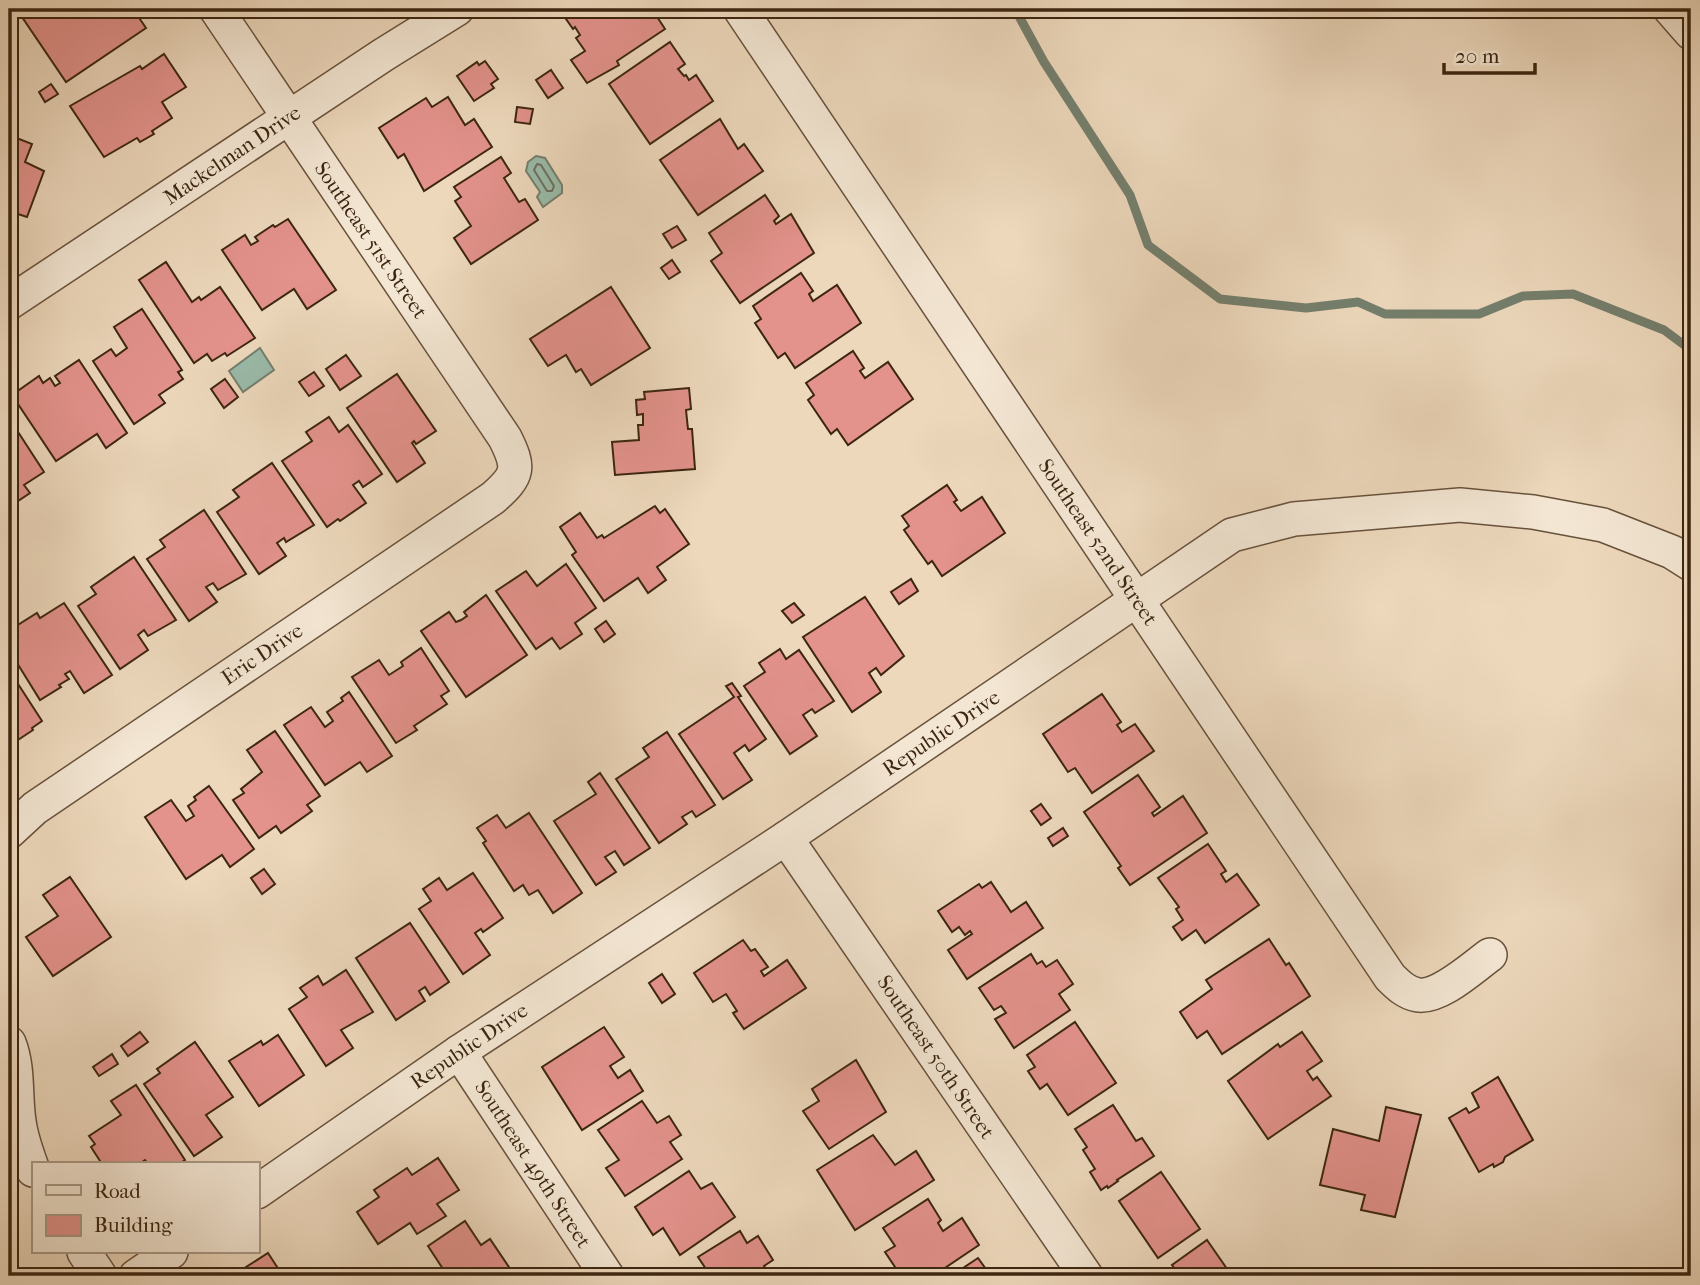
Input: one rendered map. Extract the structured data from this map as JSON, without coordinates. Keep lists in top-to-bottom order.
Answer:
{
  "streets": {
    "street": [
      "Mackelman Drive",
      "Southeast 51st Street",
      "Southeast 52nd Street",
      "Eric Drive",
      "Republic Drive",
      "Southeast 50th Street",
      "Southeast 49th Street"
    ]
  },
  "crossings": [
    ["Mackelman Drive", "Southeast 51st Street"],
    ["Southeast 51st Street", "Eric Drive"],
    ["Southeast 52nd Street", "Republic Drive"],
    ["Republic Drive", "Southeast 50th Street"],
    ["Republic Drive", "Southeast 49th Street"]
  ],
  "legend": ["Road", "Building"],
  "scale_bar": "20 m"
}
